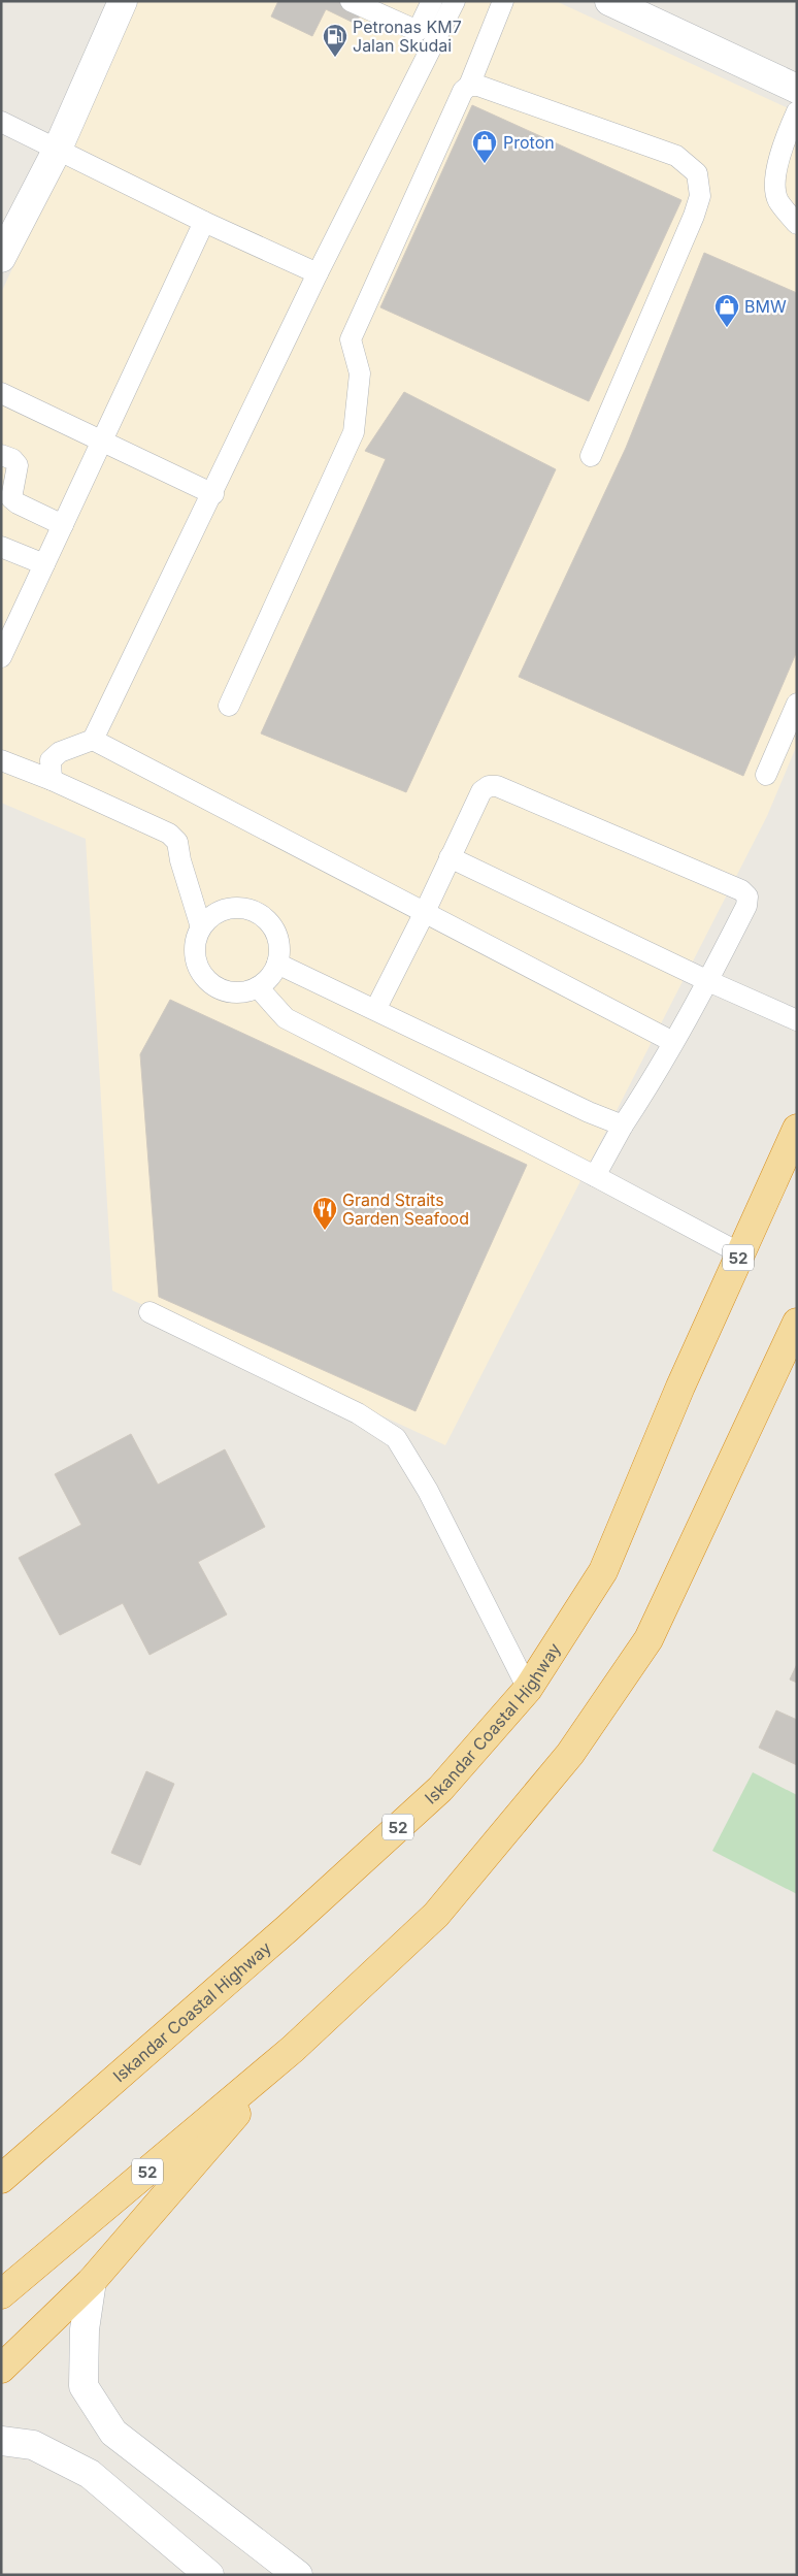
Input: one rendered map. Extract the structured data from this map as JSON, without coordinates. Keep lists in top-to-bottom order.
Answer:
{
  "streets": {
    "highway": ["52", "Iskandar Coastal Highway"]
  },
  "places": {
    "fuel station": ["Petronas KM7 Jalan Skudai"],
    "shop": ["Proton", "BMW"],
    "restaurant": ["Grand Straits Garden Seafood"]
  }
}
